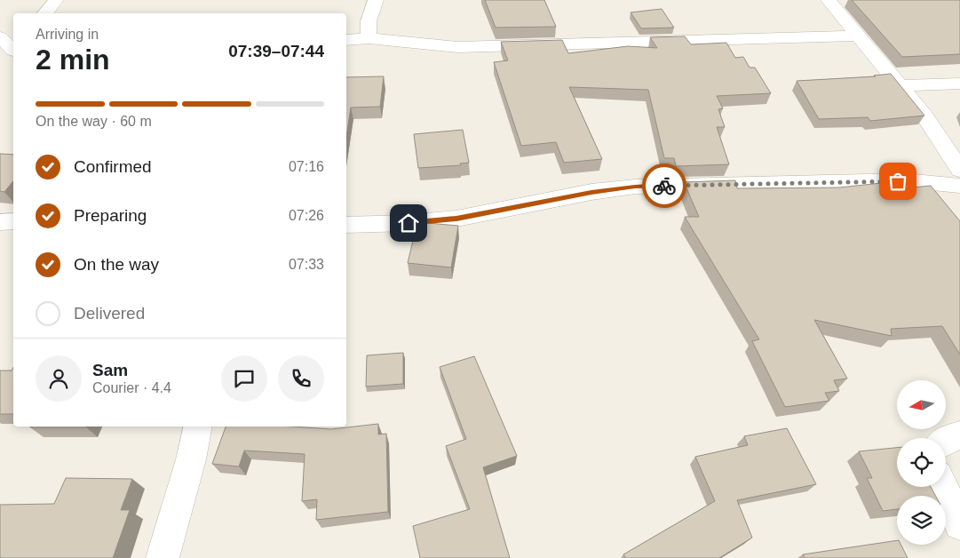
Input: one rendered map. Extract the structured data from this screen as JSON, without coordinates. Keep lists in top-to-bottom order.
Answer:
{
  "north": "left",
  "page": {
    "heading": ["2 min", "Arriving in", "07:39–07:44"],
    "panel": ["Sam", "Courier · 4.4"],
    "bar": "On the way · 60 m",
    "list": [
      ["Confirmed", "07:16"],
      ["Preparing", "07:26"],
      ["On the way", "07:33"],
      "Delivered"
    ]
  }
}
